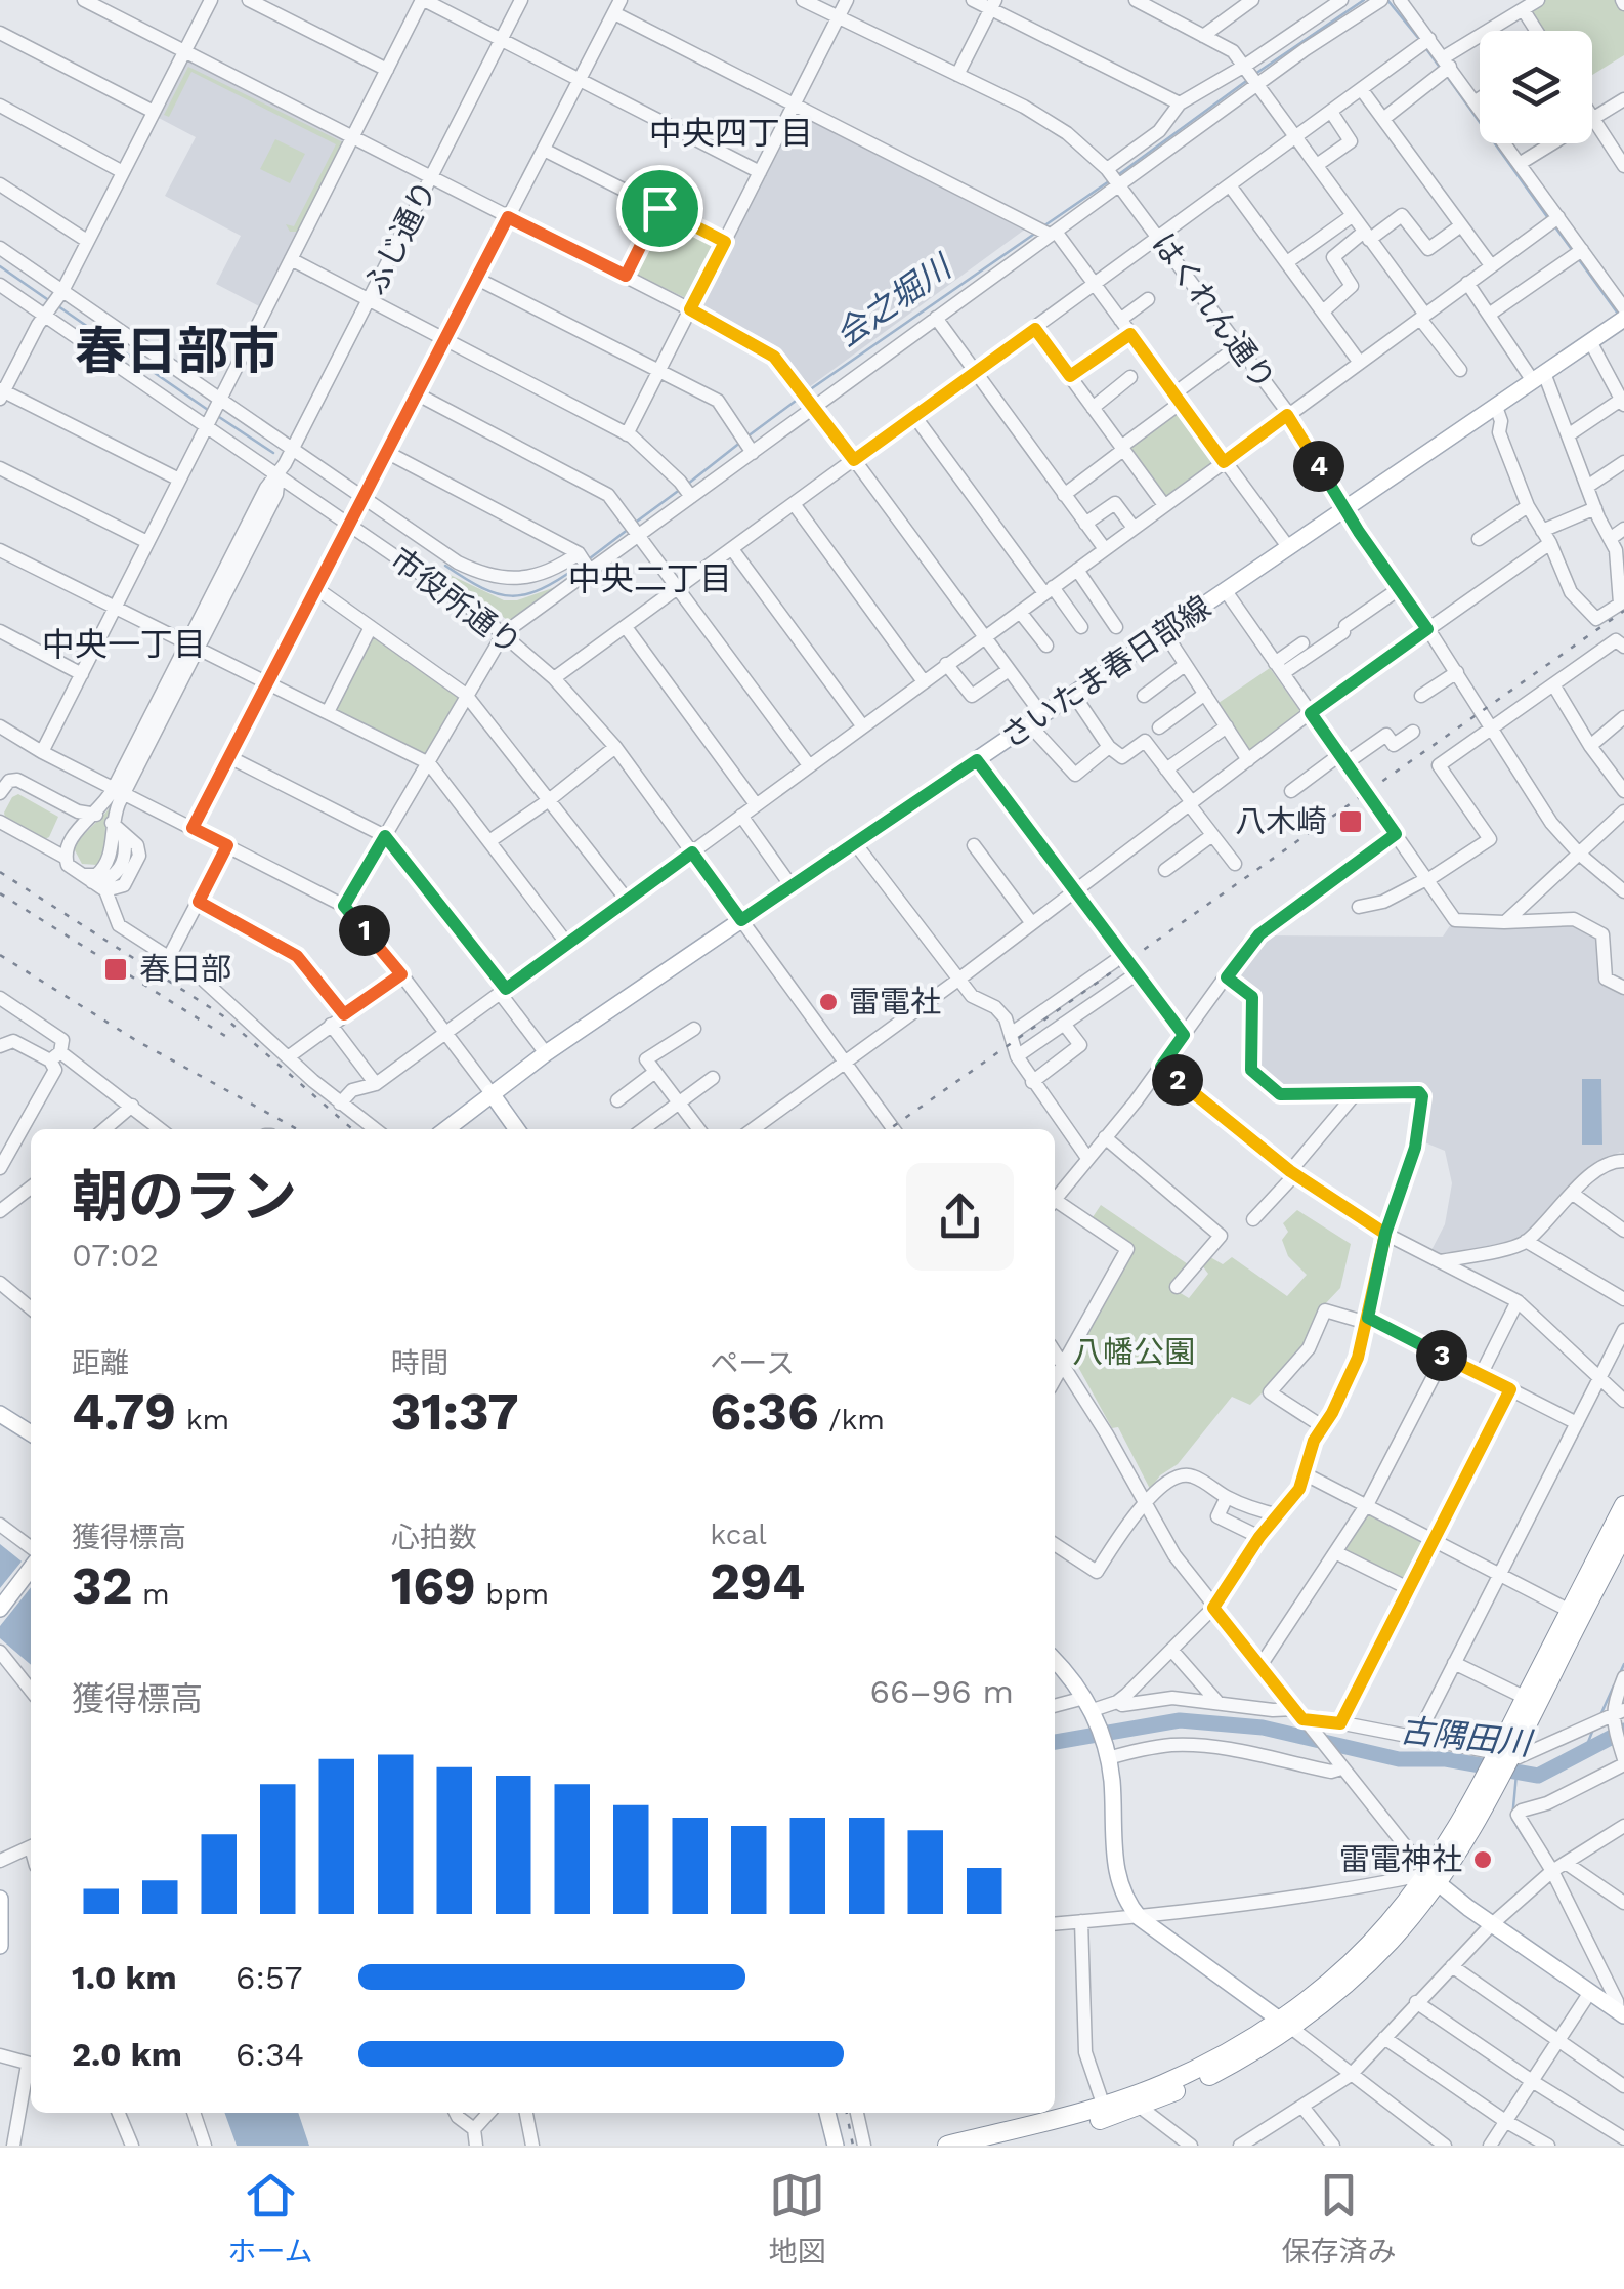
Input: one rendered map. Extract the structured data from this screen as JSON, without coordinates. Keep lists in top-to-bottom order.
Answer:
{
  "streets": {
    "main road": ["さいたま春日部線"],
    "street": ["ふじ通り", "はくれん通り", "市役所通り"]
  },
  "crossings": [
    ["ふじ通り", "市役所通り"],
    ["はくれん通り", "さいたま春日部線"],
    ["市役所通り", "さいたま春日部線"]
  ],
  "districts": [
    "中央四丁目",
    "春日部市",
    "中央二丁目",
    "中央一丁目"
  ],
  "water": ["会之堀川", "古隅田川"],
  "parks": ["八幡公園"],
  "places": {
    "transit": ["八木崎", "春日部"],
    "other": ["雷電社", "雷電神社"]
  },
  "page": {
    "pins": [
      "4",
      "1",
      "2",
      "3"
    ],
    "heading": ["朝のラン", "07:02"],
    "stats": [
      ["距離", "4.79 km"],
      ["時間", "31:37"],
      ["ペース", "6:36 /km"],
      ["獲得標高", "32 m"],
      ["心拍数", "169 bpm"],
      ["kcal", "294"]
    ],
    "chart": ["獲得標高", "66–96 m"],
    "list": [
      {
        "name": "1.0 km",
        "note": "6:57"
      },
      {
        "name": "2.0 km",
        "note": "6:34"
      }
    ],
    "tabs": ["ホーム", "地図", "保存済み"]
  }
}
